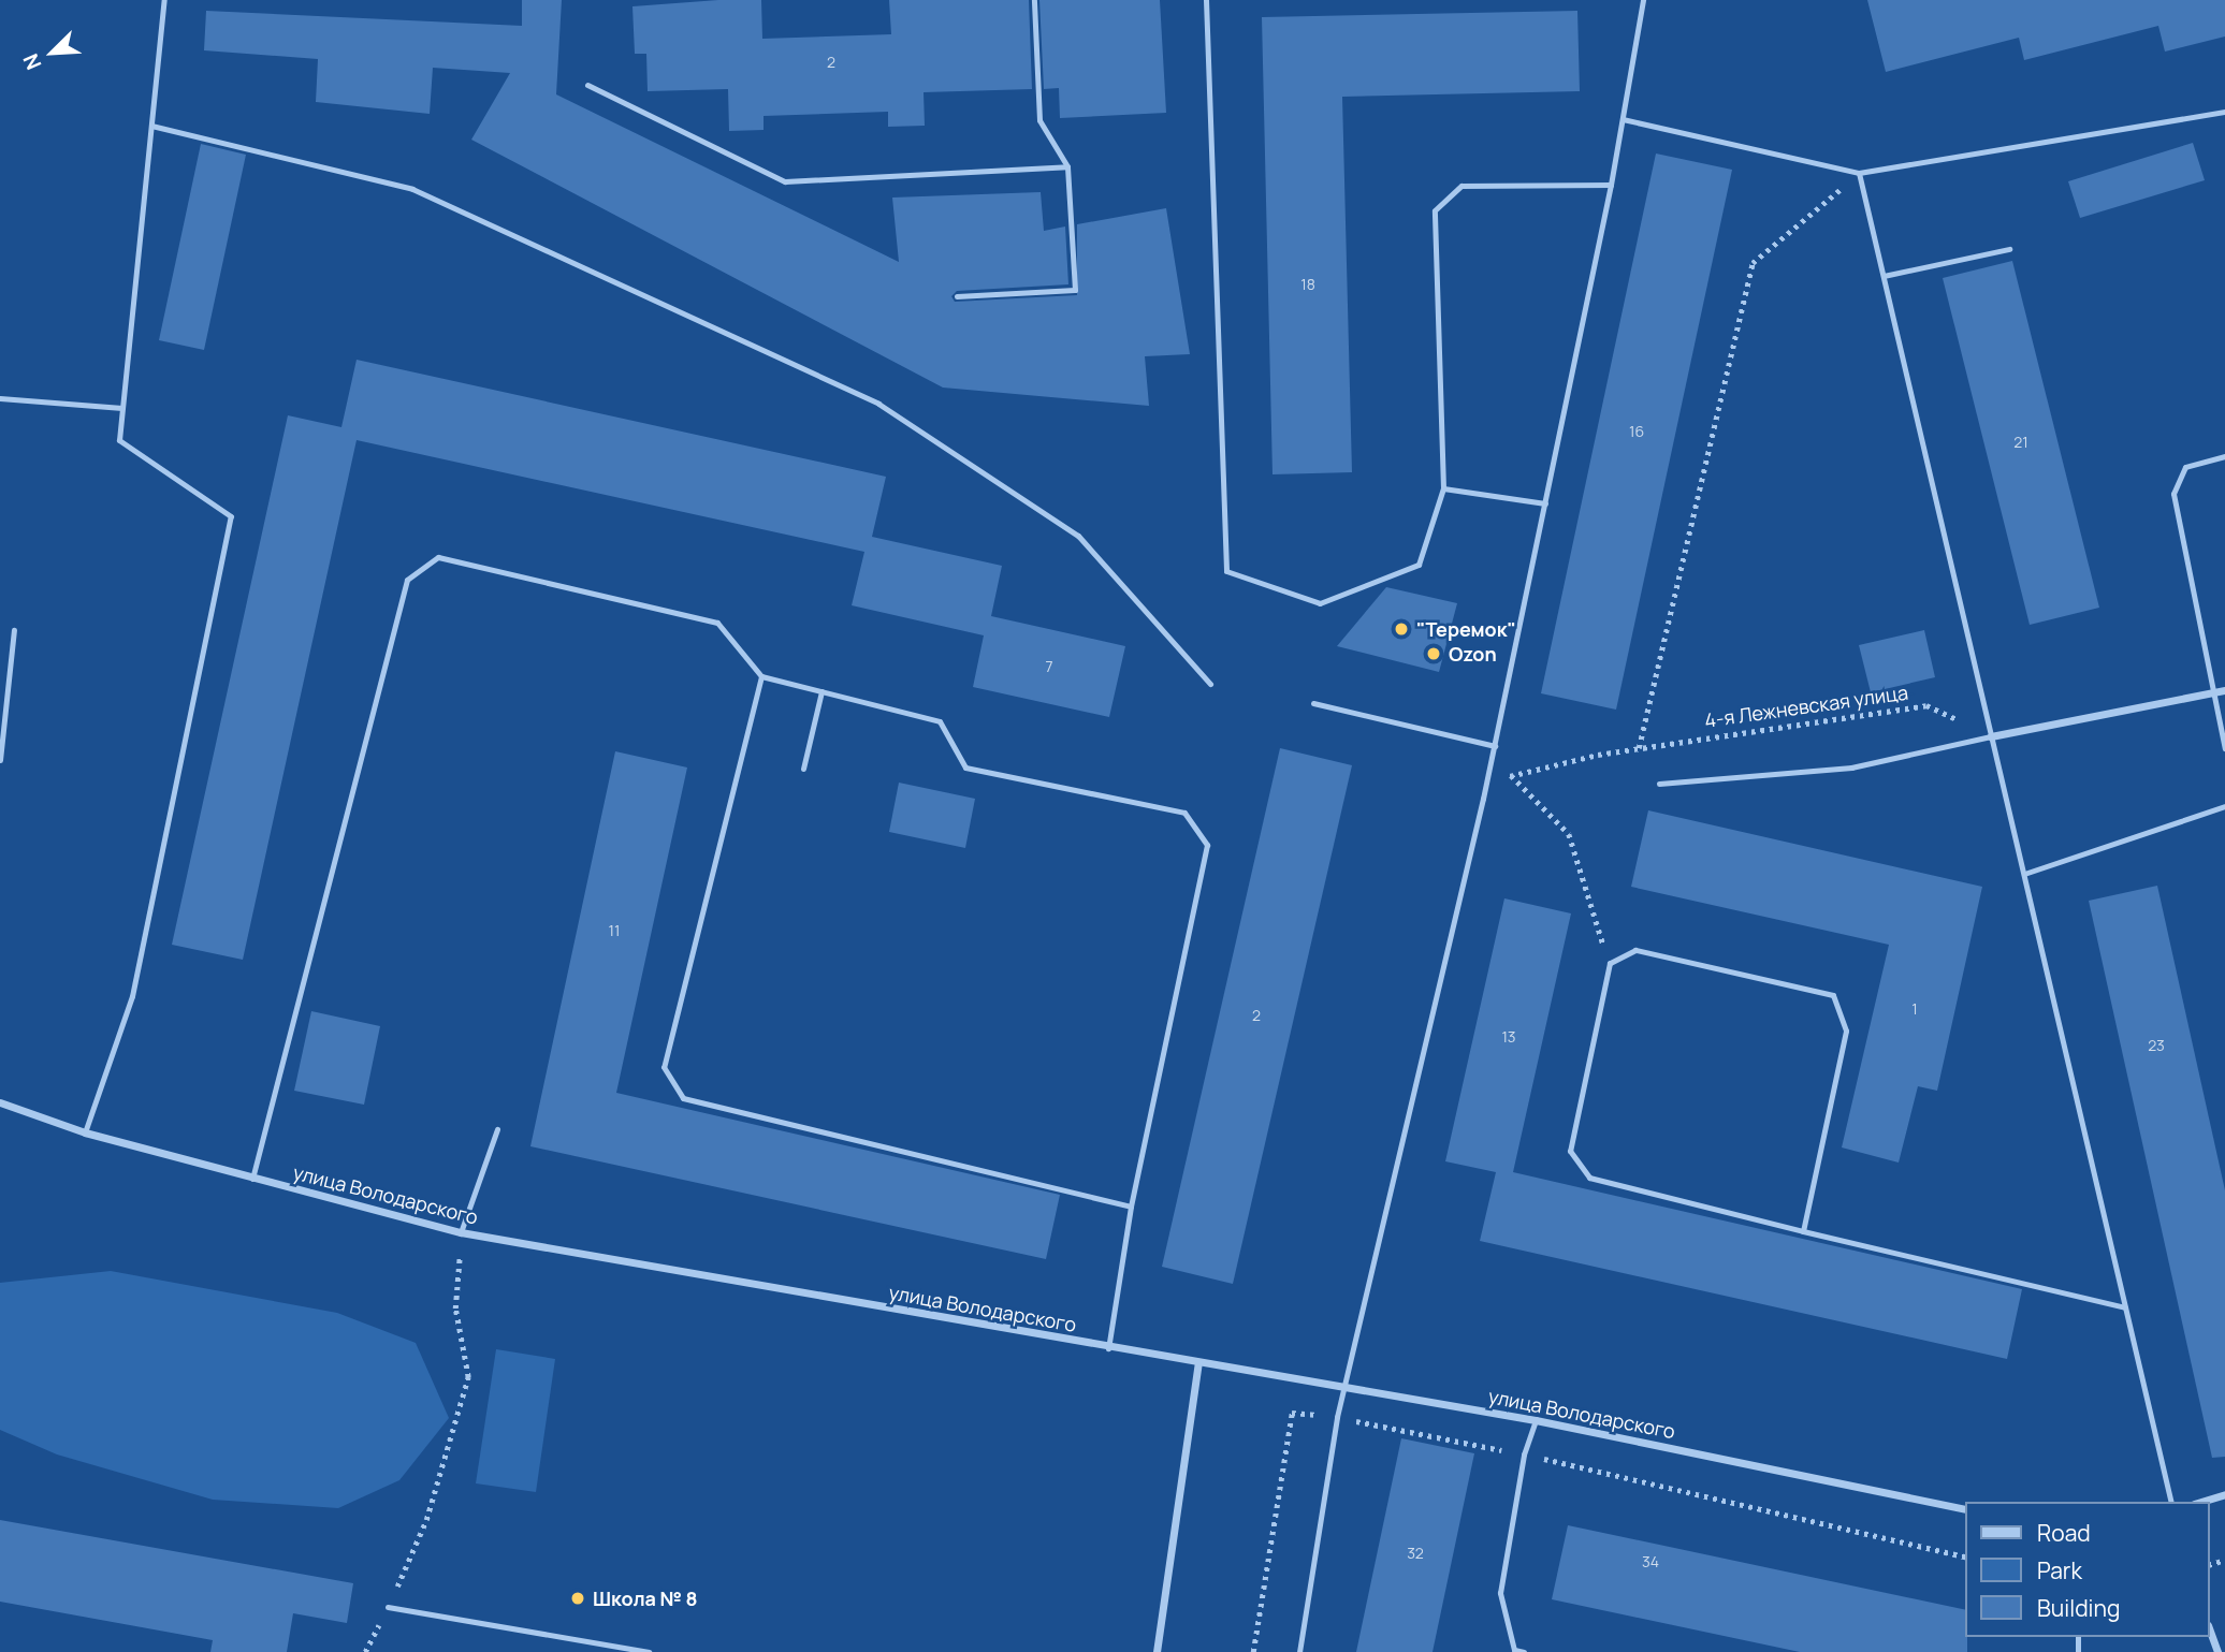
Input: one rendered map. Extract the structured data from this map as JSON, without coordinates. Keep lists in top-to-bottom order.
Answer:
{
  "streets": {
    "street": ["улица Володарского"],
    "path": ["4-я Лежневская улица"]
  },
  "places": ["\"Теремок\"", "Ozon", "Школа № 8"],
  "house_numbers": [
    "2",
    "18",
    "16",
    "21",
    "7",
    "11",
    "1",
    "2",
    "13",
    "23",
    "32",
    "34"
  ],
  "legend": ["Road", "Park", "Building"],
  "north": "bottom left"
}
